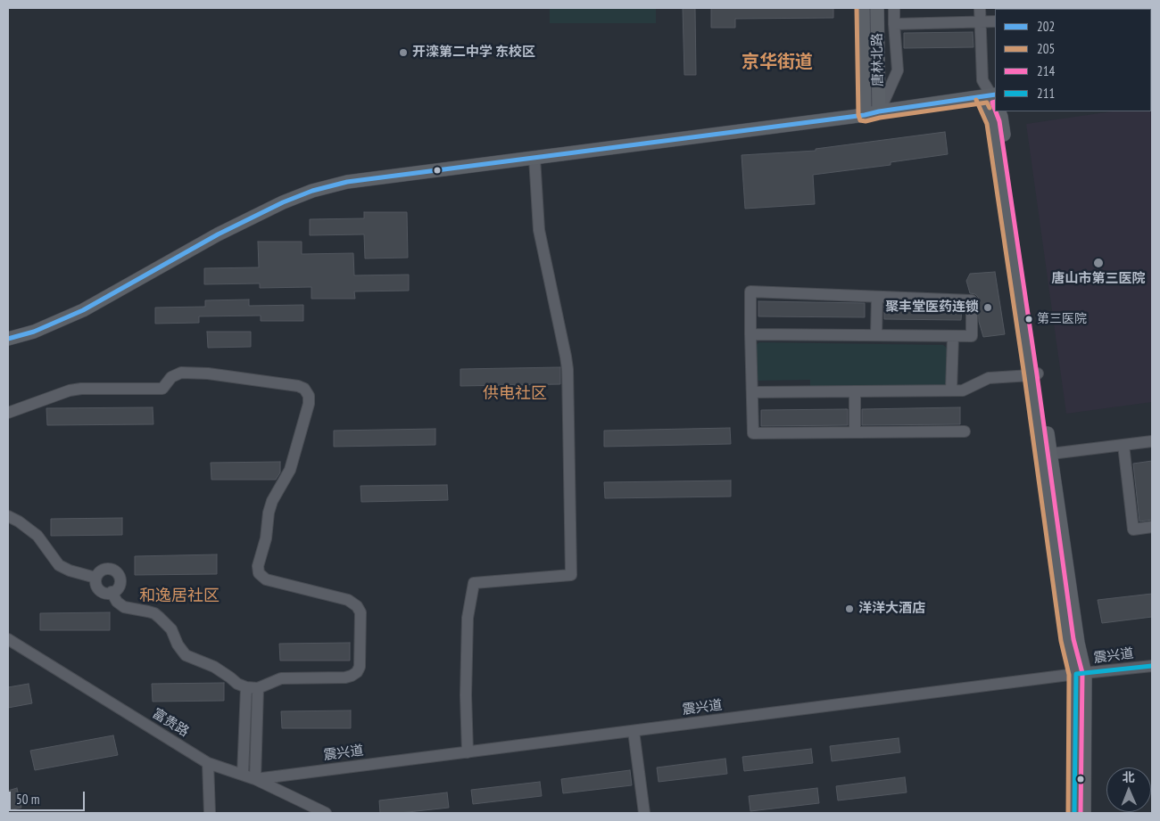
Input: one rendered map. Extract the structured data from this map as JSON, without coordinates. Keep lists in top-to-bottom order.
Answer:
{
  "streets": {
    "main road": ["唐林北路"],
    "street": ["震兴道", "富贵路"]
  },
  "crossings": [
    ["震兴道", "富贵路"]
  ],
  "districts": ["京华街道", "供电社区", "和逸居社区"],
  "places": [
    "开滦第二中学 东校区",
    "唐山市第三医院",
    "聚丰堂医药连锁",
    "第三医院",
    "洋洋大酒店"
  ],
  "lines": [
    "transit line 205",
    "transit line 202",
    "transit line 214",
    "transit line 211"
  ],
  "legend": [
    "202",
    "205",
    "214",
    "211"
  ],
  "scale_bar": "50 m",
  "north": "top"
}
